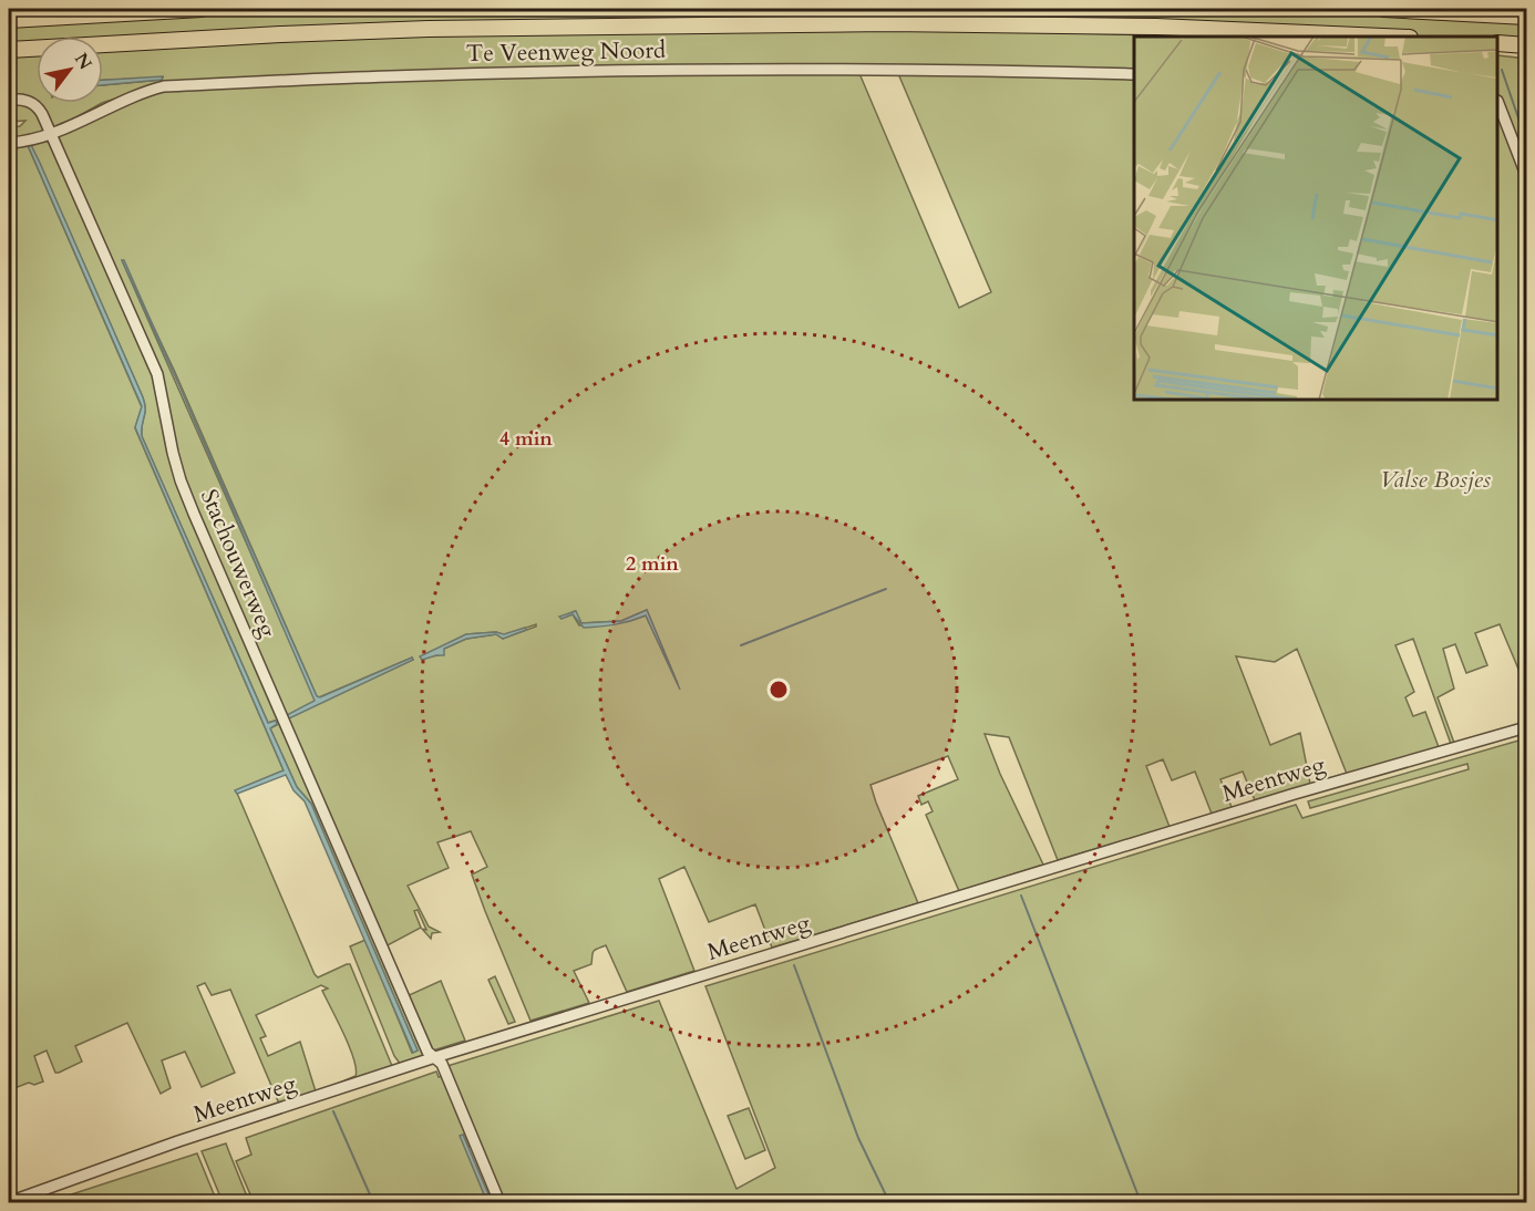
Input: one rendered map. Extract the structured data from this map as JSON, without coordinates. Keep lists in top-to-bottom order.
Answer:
{
  "streets": {
    "street": ["Te Veenweg Noord", "Stachouwerweg", "Meentweg"]
  },
  "crossings": [
    ["Te Veenweg Noord", "Stachouwerweg"],
    ["Stachouwerweg", "Meentweg"]
  ],
  "parks": ["Valse Bosjes"],
  "north": "top right",
  "rings": ["4 min", "2 min"]
}
